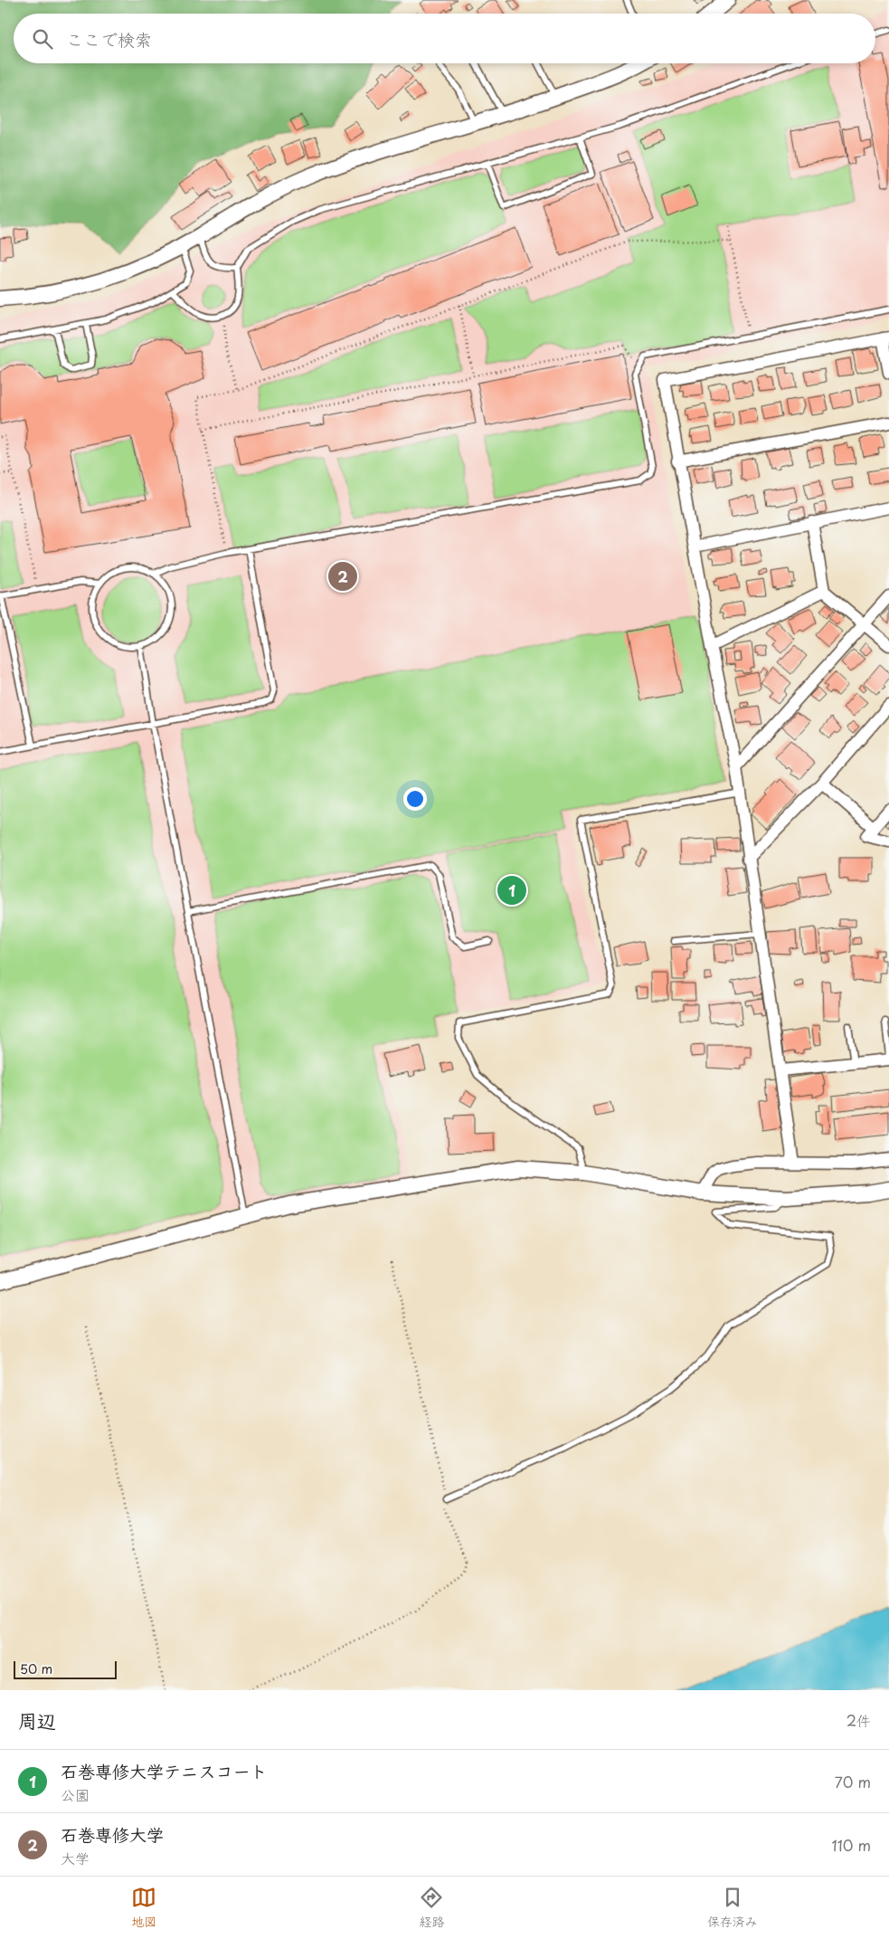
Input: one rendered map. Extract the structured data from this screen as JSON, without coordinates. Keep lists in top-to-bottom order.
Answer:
{
  "scale_bar": "50 m",
  "page": {
    "search": "ここで検索",
    "pins": ["2", "1"],
    "scale": "50 m",
    "heading": ["周辺", "2件"],
    "list": [
      {
        "mark": "1",
        "name": "石巻専修大学テニスコート",
        "note": "公園",
        "value": "70 m"
      },
      {
        "mark": "2",
        "name": "石巻専修大学",
        "note": "大学",
        "value": "110 m"
      }
    ],
    "nav": ["地図", "経路", "保存済み"]
  }
}
